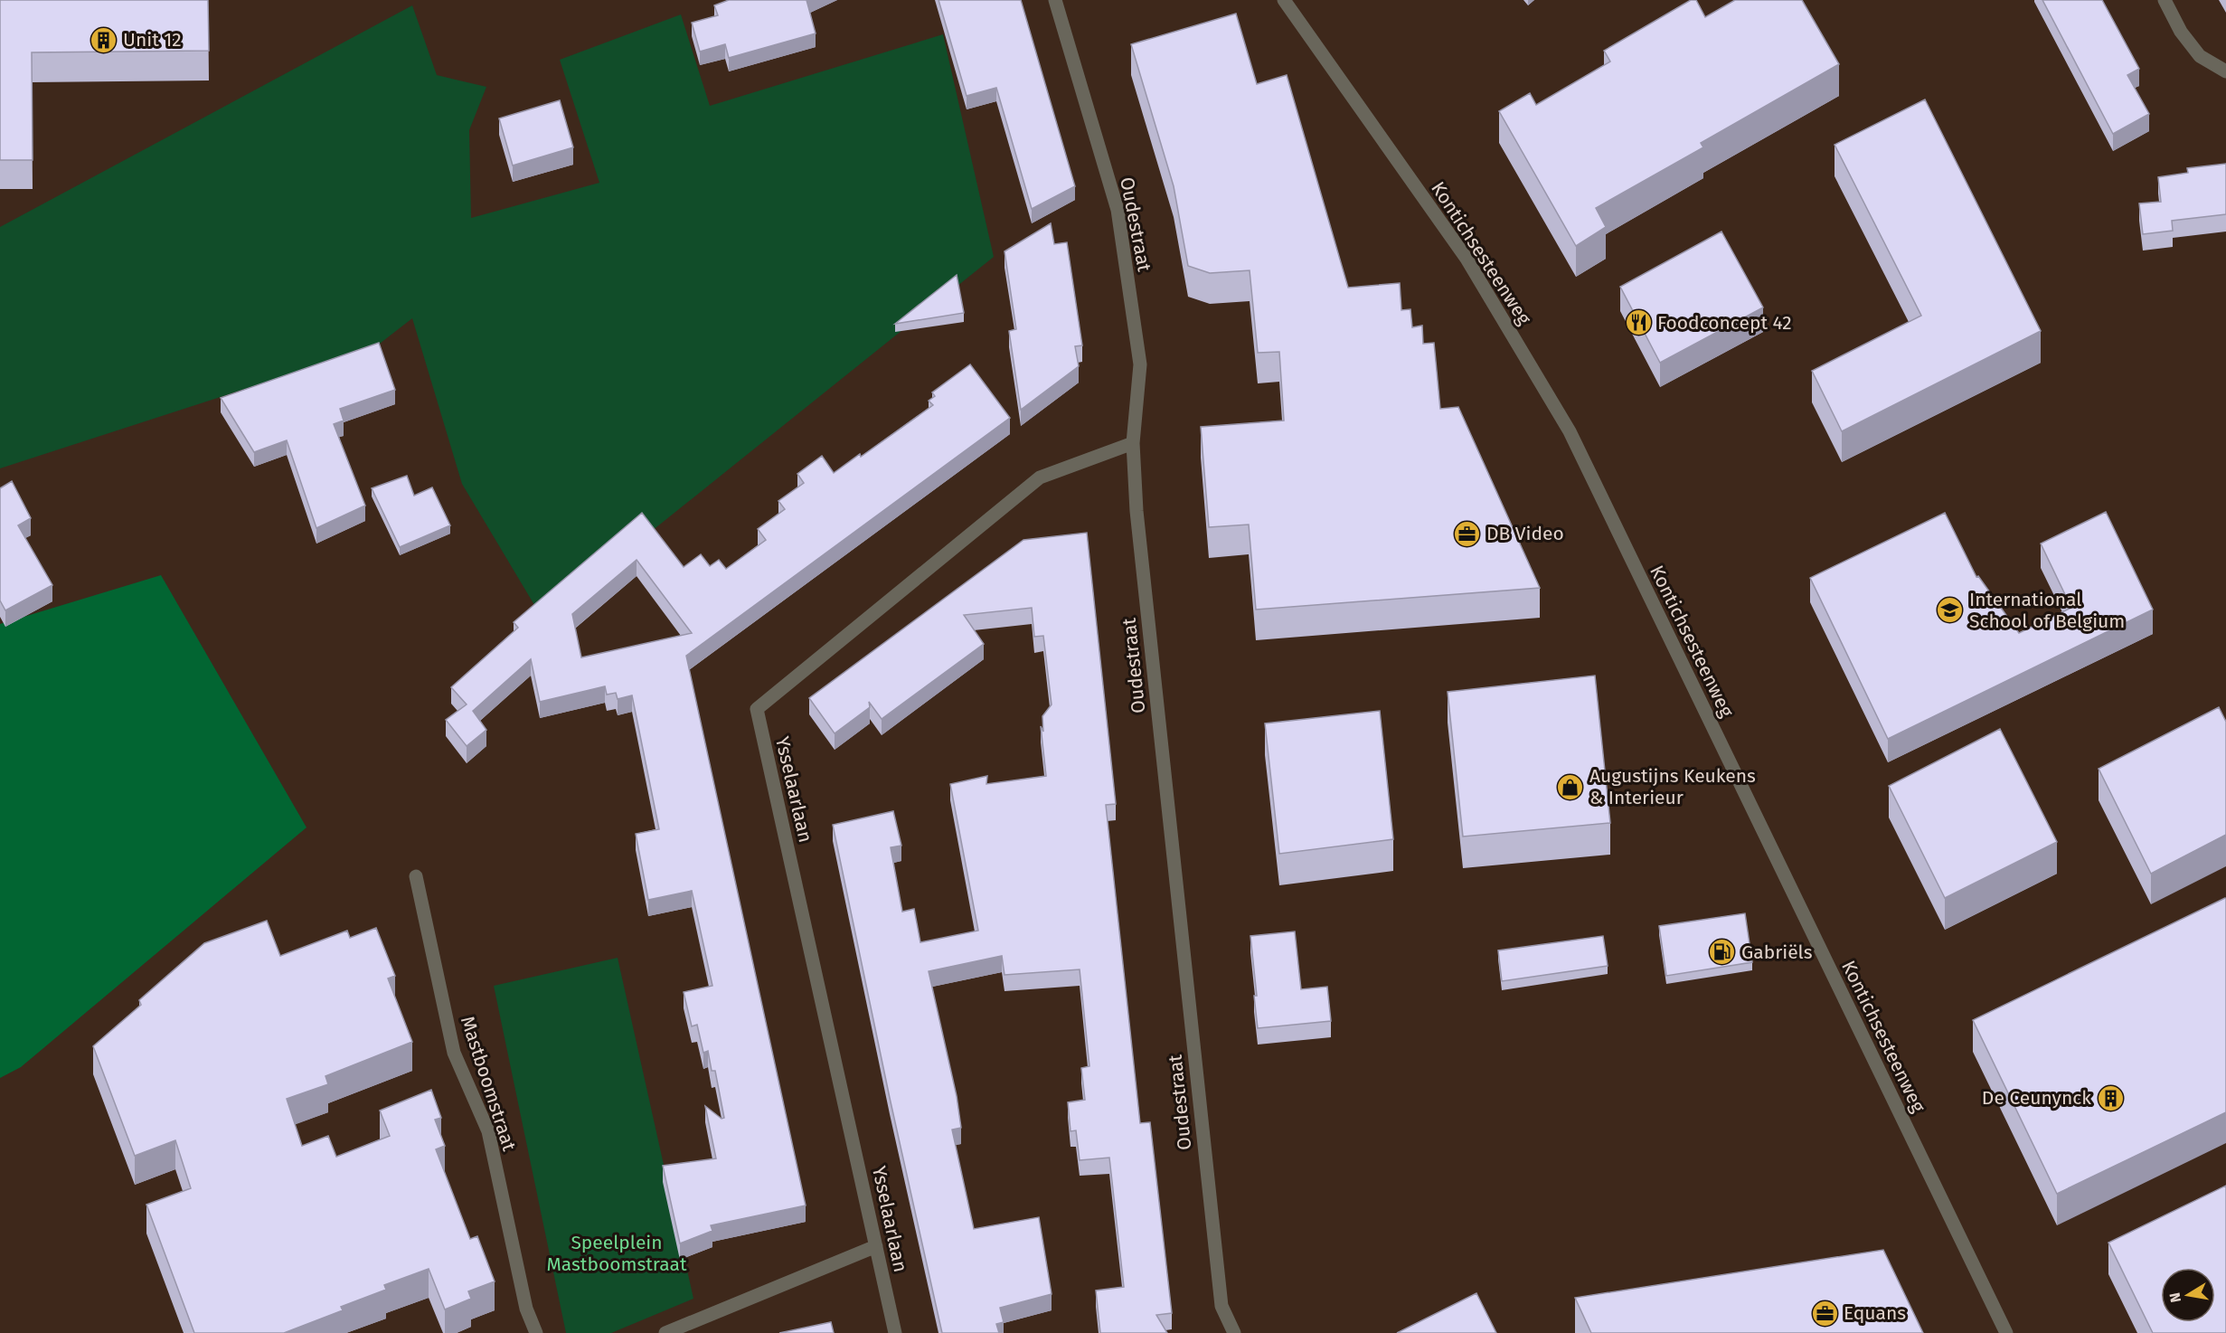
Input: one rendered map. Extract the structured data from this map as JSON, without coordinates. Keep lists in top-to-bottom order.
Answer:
{
  "streets": {
    "street": [
      "Oudestraat",
      "Kontichsesteenweg",
      "Ysselaarlaan",
      "Mastboomstraat"
    ]
  },
  "crossings": [
    ["Oudestraat", "Ysselaarlaan"]
  ],
  "parks": ["Speelplein Mastboomstraat"],
  "places": {
    "building": ["Unit 12", "De Ceunynck"],
    "restaurant": ["Foodconcept 42"],
    "office": ["DB Video", "Equans"],
    "school or university": ["International School of Belgium"],
    "shop": ["Augustijns Keukens & Interieur"],
    "fuel station": ["Gabriëls"]
  },
  "north": "left"
}
